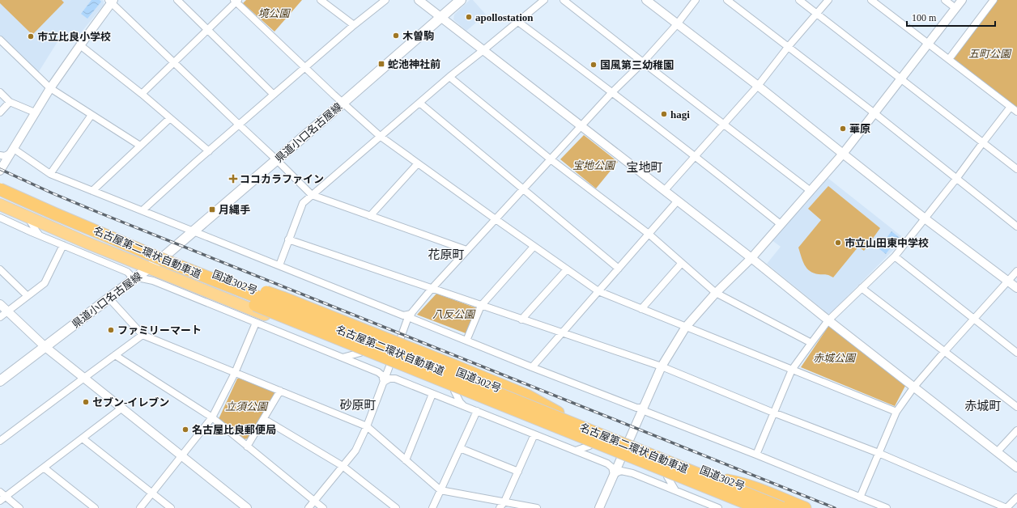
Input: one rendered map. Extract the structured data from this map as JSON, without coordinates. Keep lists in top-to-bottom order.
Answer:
{
  "streets": {
    "highway": ["名古屋第二環状自動車道", "国道302号"],
    "main road": ["県道小口名古屋線"]
  },
  "crossings": [
    ["県道小口名古屋線", "国道302号"]
  ],
  "districts": [
    "宝地町",
    "花原町",
    "砂原町",
    "赤城町"
  ],
  "parks": [
    "境公園",
    "五町公園",
    "宝地公園",
    "八反公園",
    "赤城公園",
    "立須公園"
  ],
  "places": {
    "other": [
      "apollostation",
      "木曽駒",
      "市立比良小学校",
      "国風第三幼稚園",
      "hagi",
      "華原",
      "市立山田東中学校",
      "ファミリーマート",
      "セブン-イレブン",
      "名古屋比良郵便局"
    ],
    "transit": ["蛇池神社前", "月縄手"],
    "health": ["ココカラファイン"]
  },
  "scale_bar": "100 m"
}
